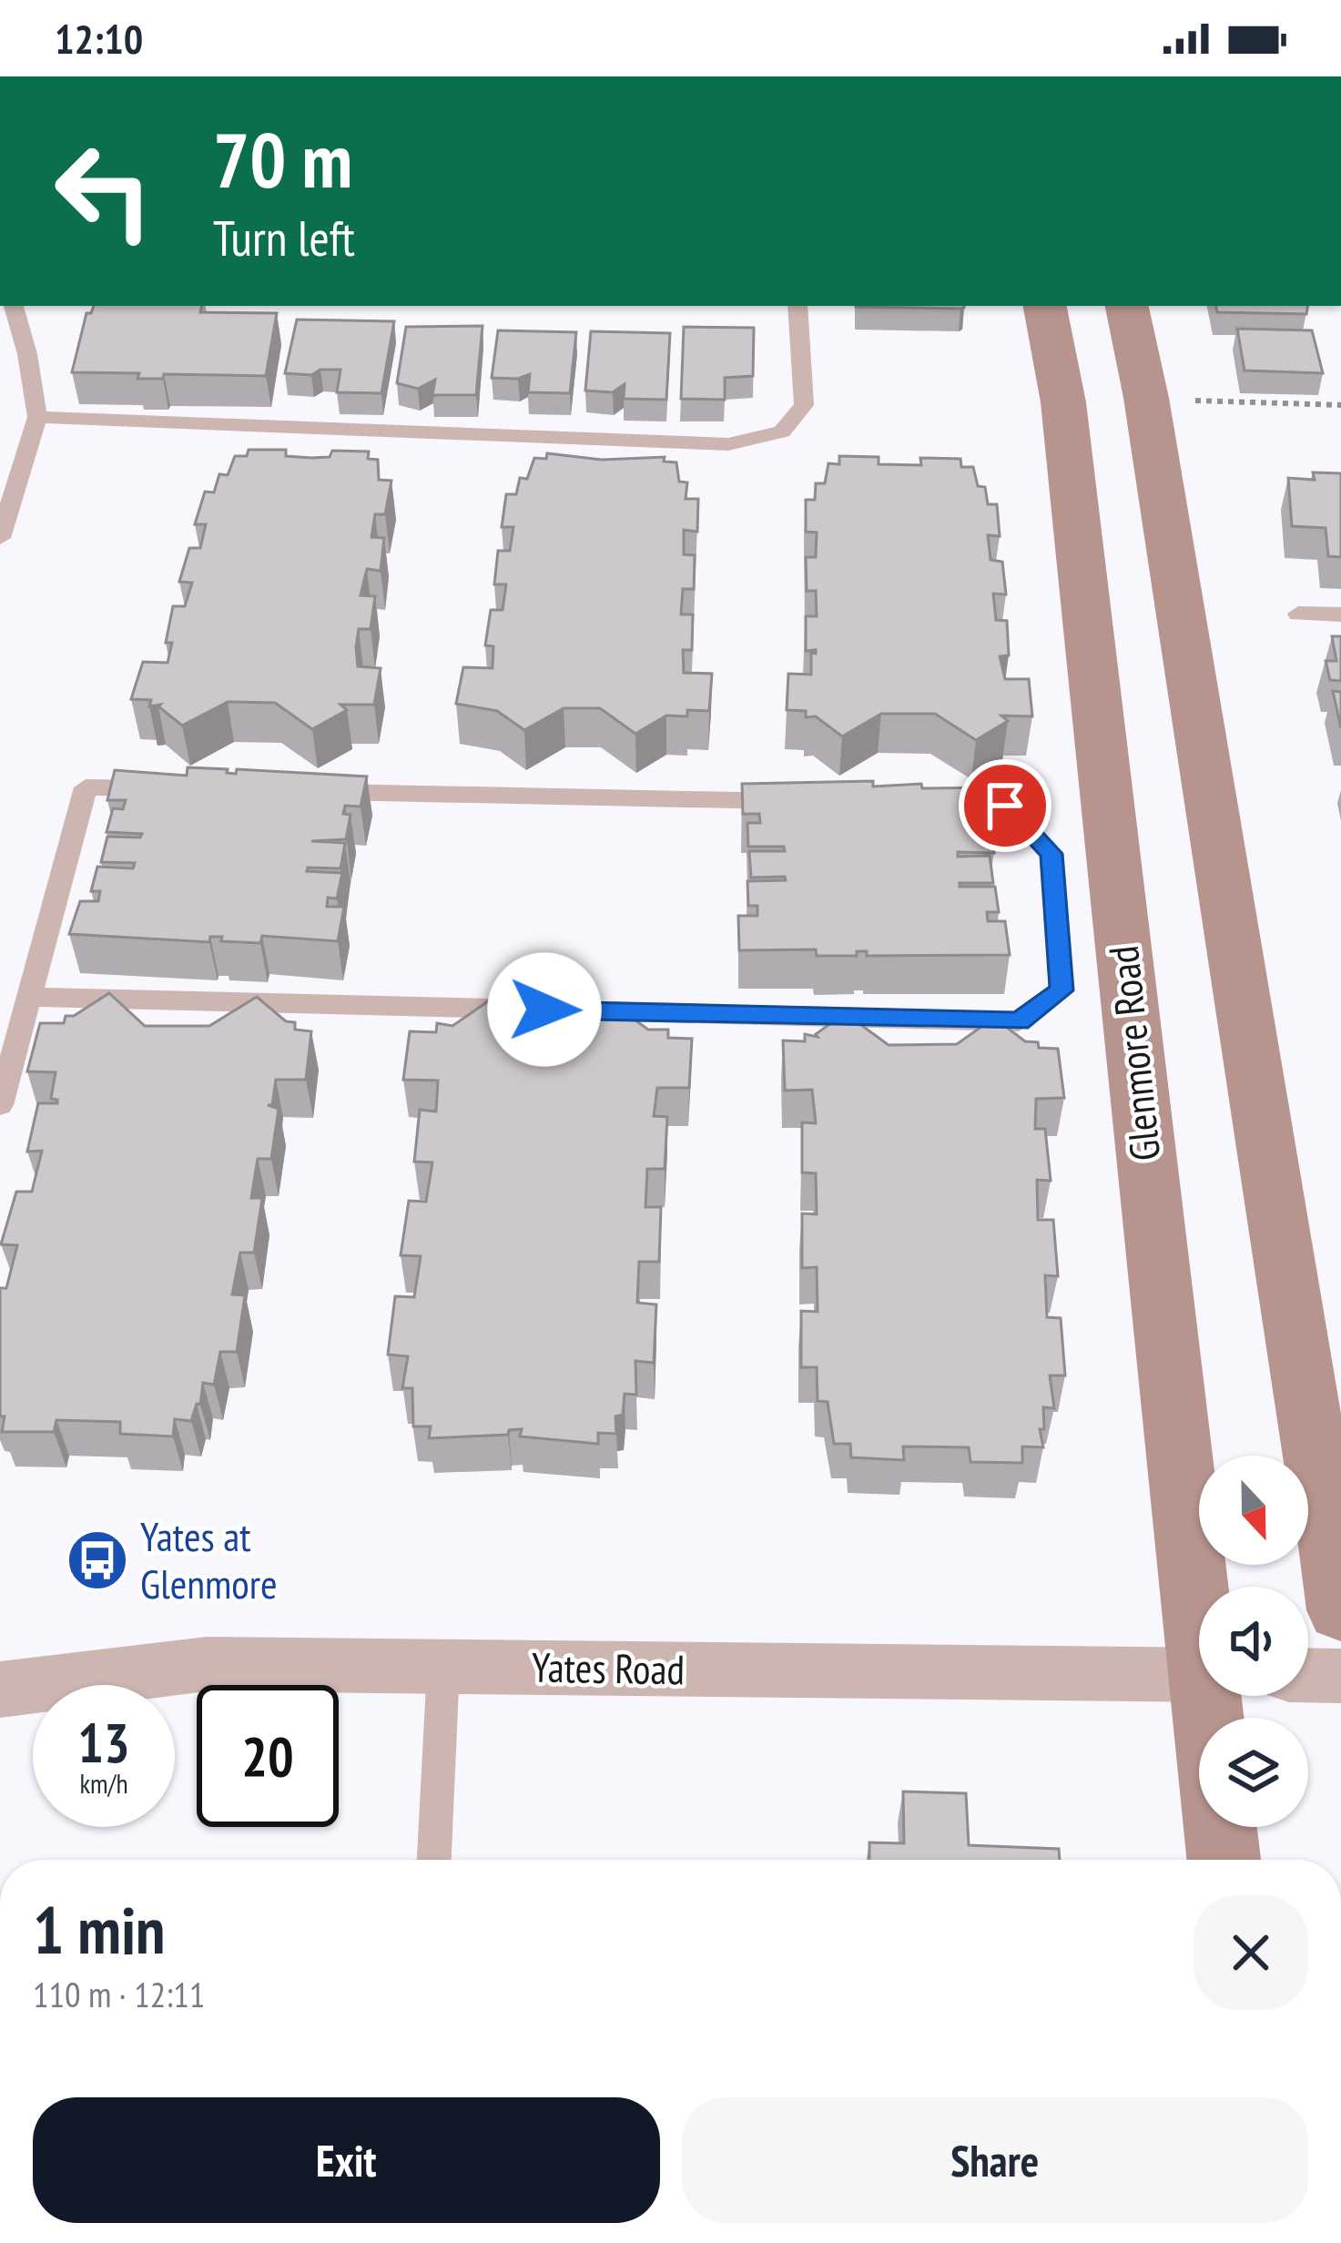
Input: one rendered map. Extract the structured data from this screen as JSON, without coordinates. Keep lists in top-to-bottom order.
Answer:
{
  "streets": {
    "main road": ["Glenmore Road"],
    "street": ["Yates Road"]
  },
  "places": {
    "bus stop": ["Yates at Glenmore"]
  },
  "north": "bottom",
  "page": {
    "status": "12:10",
    "turn": ["70 m", "Turn left"],
    "speed": "13 km/h",
    "limit": "20",
    "heading": ["1 min", "110 m · 12:11"],
    "buttons": ["Exit", "Share"]
  }
}
